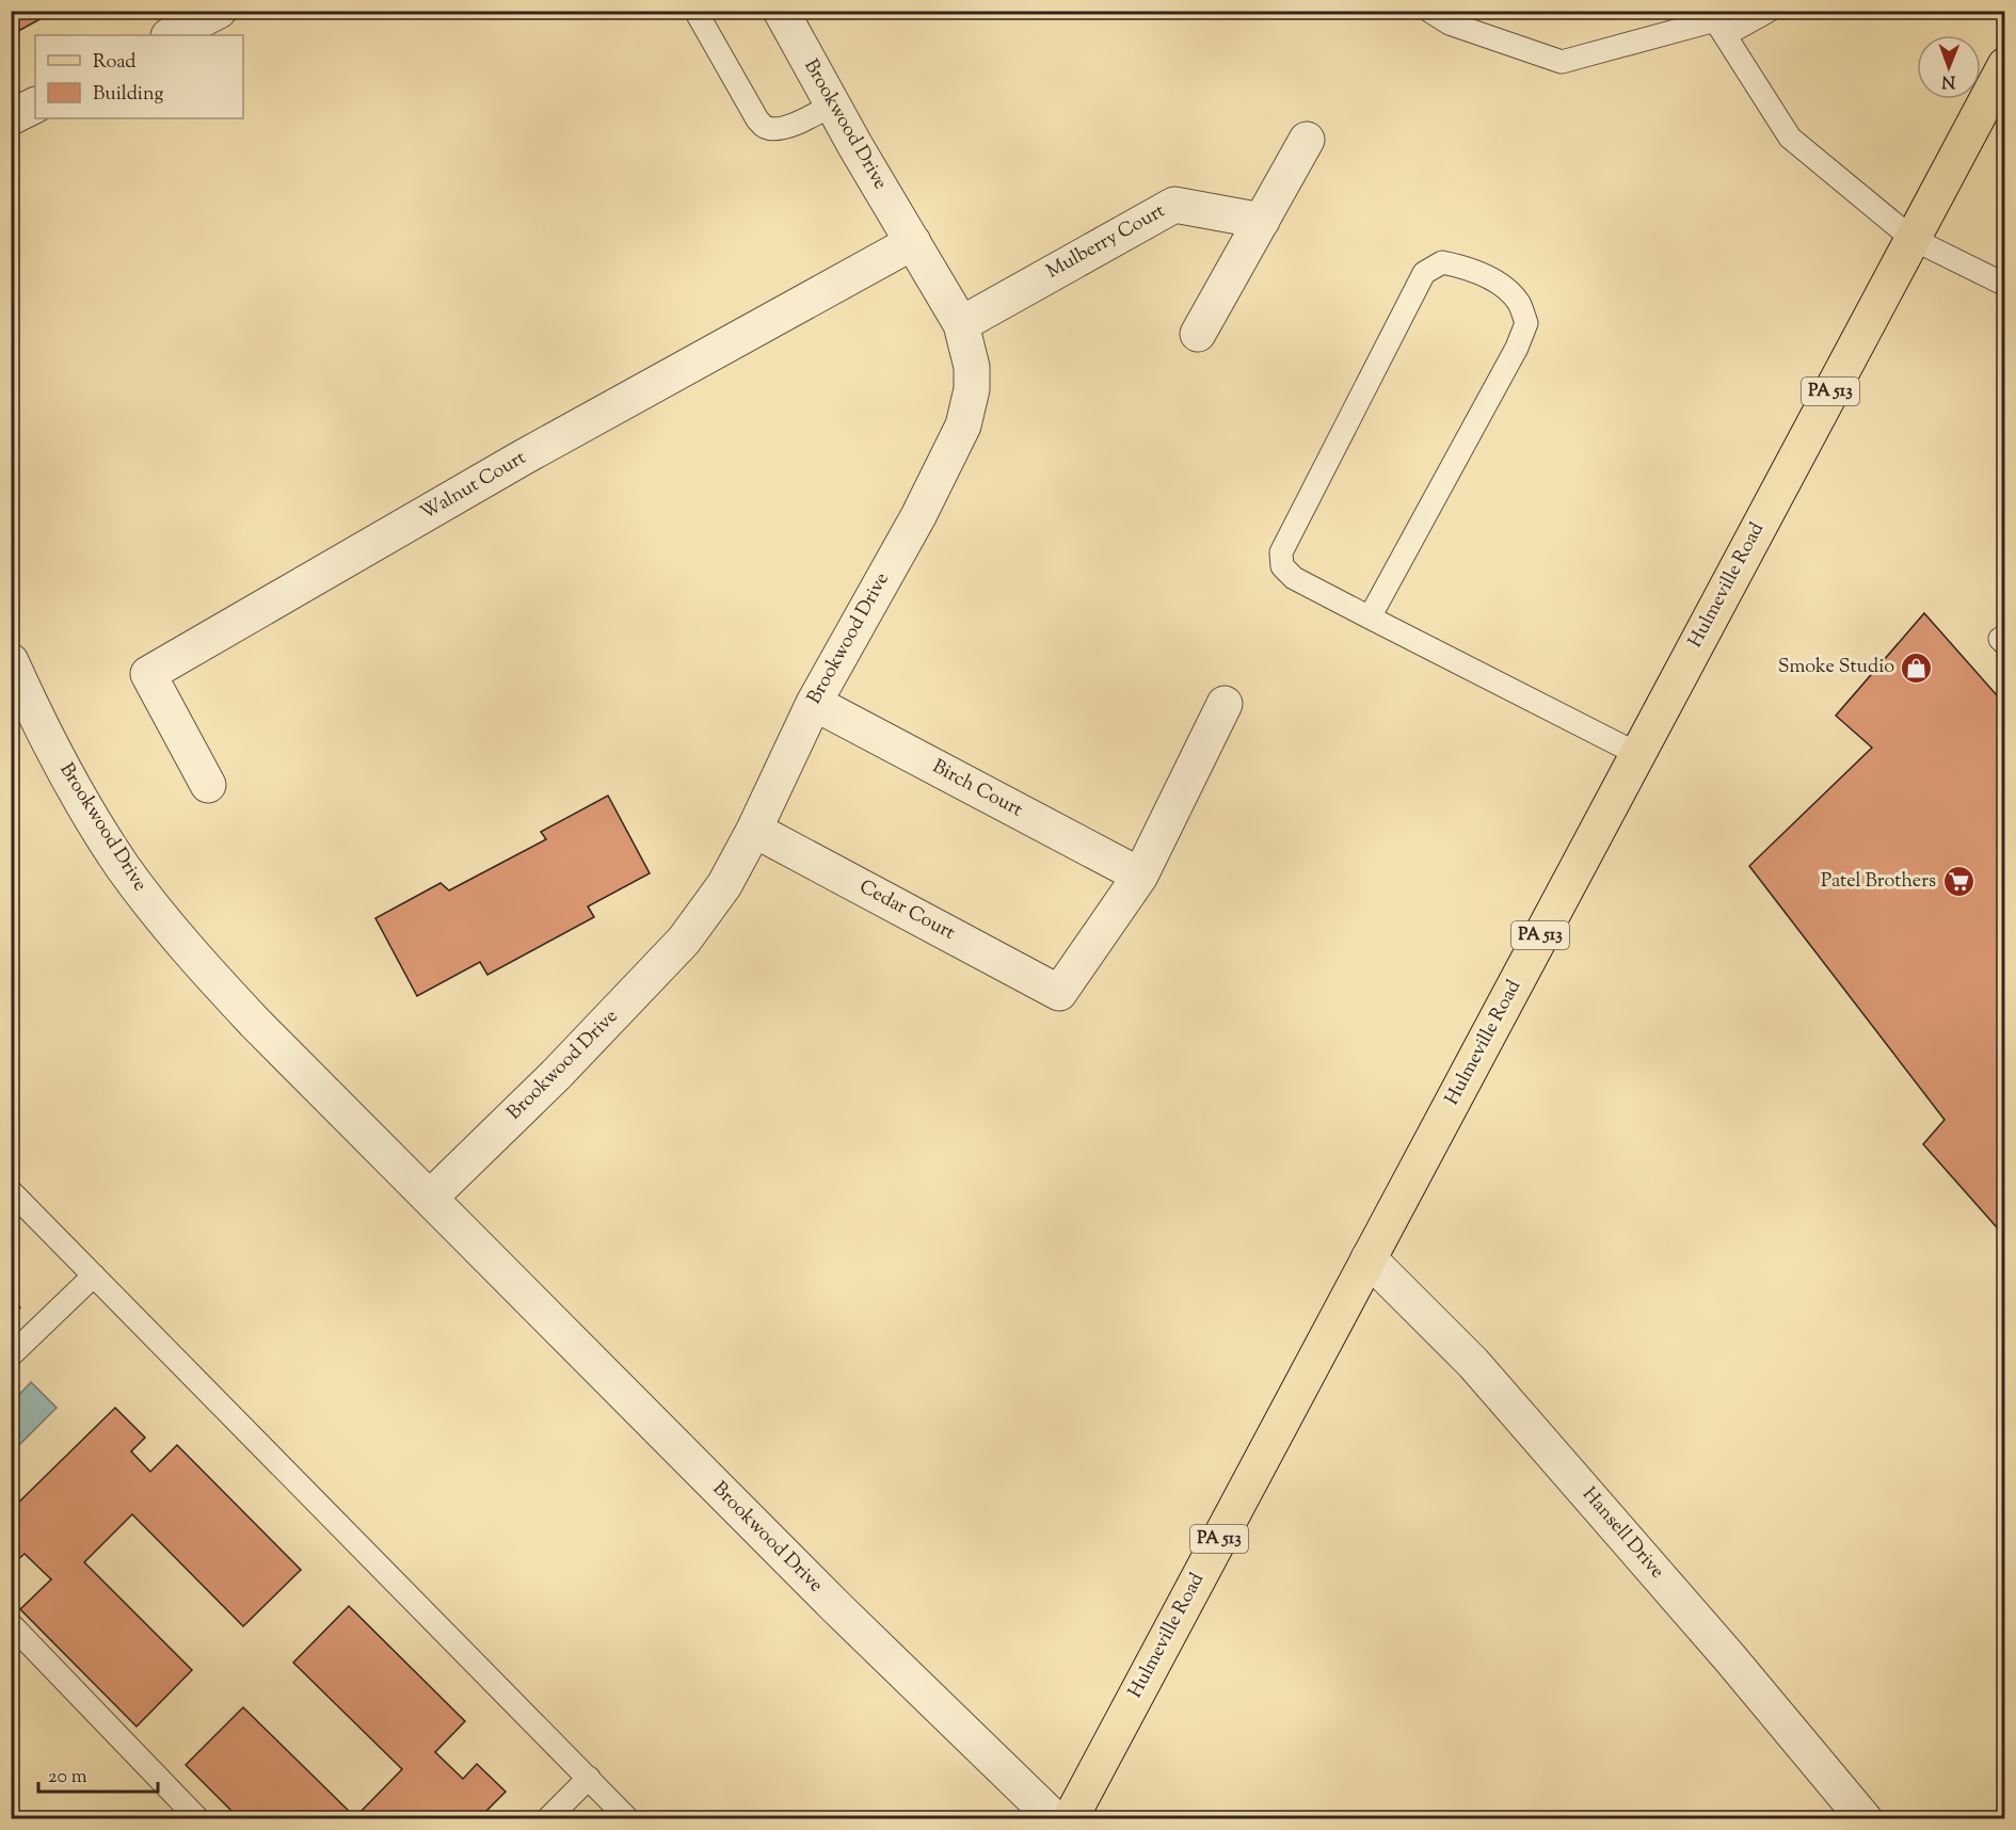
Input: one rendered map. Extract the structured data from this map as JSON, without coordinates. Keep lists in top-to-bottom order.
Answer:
{
  "streets": {
    "main road": ["PA 513", "Hulmeville Road"],
    "street": [
      "Brookwood Drive",
      "Mulberry Court",
      "Walnut Court",
      "Birch Court",
      "Cedar Court",
      "Hansell Drive"
    ]
  },
  "crossings": [
    ["Brookwood Drive", "Mulberry Court"],
    ["Brookwood Drive", "Walnut Court"],
    ["Brookwood Drive", "Birch Court"],
    ["Brookwood Drive", "Cedar Court"],
    ["Hulmeville Road", "Hansell Drive"],
    ["Birch Court", "Cedar Court"]
  ],
  "places": {
    "shop": ["Smoke Studio"],
    "supermarket": ["Patel Brothers"]
  },
  "legend": ["Road", "Building"],
  "scale_bar": "20 m",
  "north": "bottom"
}
